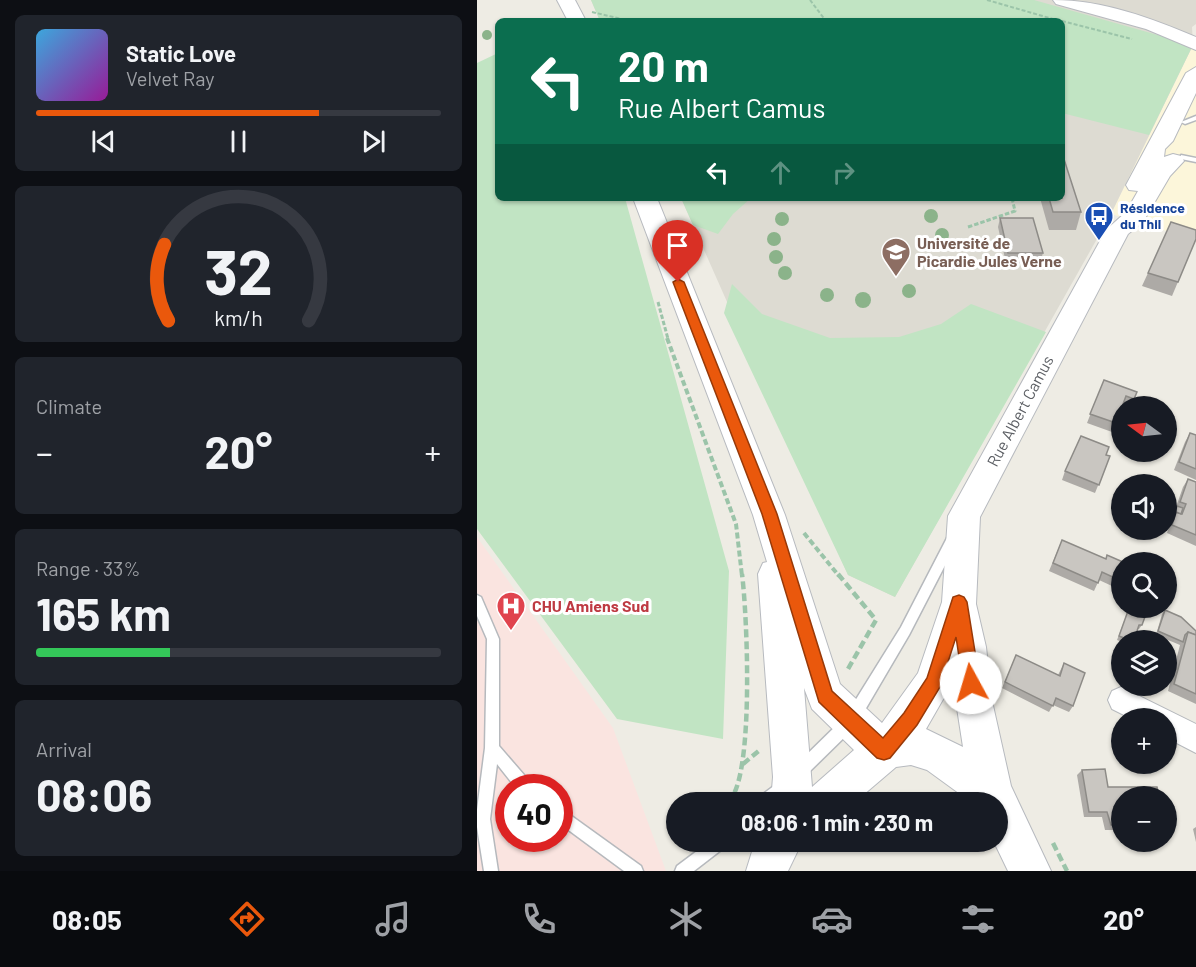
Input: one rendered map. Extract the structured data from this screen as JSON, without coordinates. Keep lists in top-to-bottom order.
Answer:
{
  "streets": {
    "street": ["Rue Albert Camus"]
  },
  "places": {
    "bus stop": ["Résidence du Thil"],
    "school or university": ["Université de Picardie Jules Verne"],
    "hospital": ["CHU Amiens Sud"]
  },
  "north": "left",
  "page": {
    "turn": ["20 m", "Rue Albert Camus"],
    "song": ["Static Love", "Velvet Ray"],
    "tile": [
      "Climate",
      ["Range · 33%", "165 km"],
      ["Arrival", "08:06"]
    ],
    "map_buttons": ["+", "−"],
    "heat": ["−", "20°", "+"],
    "limit": "40",
    "trip": "08:06 · 1 min · 230 m",
    "tabs": ["08:05", "20°"],
    "gauge": ["32", "km/h"]
  }
}
